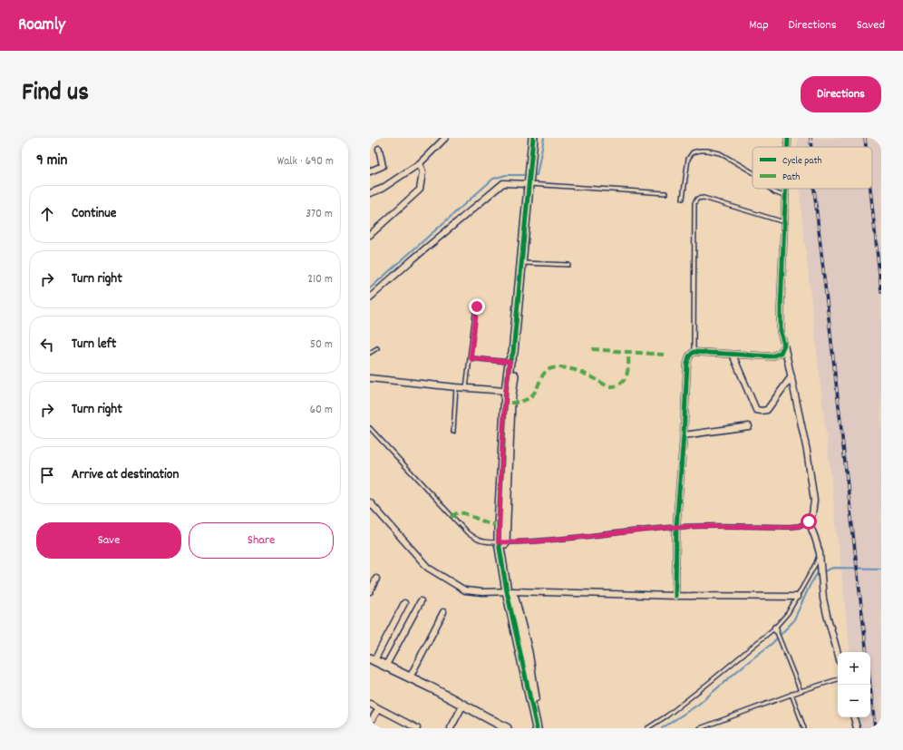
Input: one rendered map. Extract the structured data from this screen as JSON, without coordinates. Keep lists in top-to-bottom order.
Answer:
{
  "legend": ["Cycle path", "Path"],
  "page": {
    "header": "Roamly",
    "nav": ["Map", "Directions", "Saved"],
    "title": "Find us",
    "buttons": [
      "Directions",
      ["Save", "Share"]
    ],
    "heading": ["9 min", "Walk · 690 m"],
    "list": [
      ["Continue", "370 m"],
      ["Turn right", "210 m"],
      ["Turn left", "50 m"],
      ["Turn right", "60 m"],
      "Arrive at destination"
    ],
    "map_buttons": ["+", "−"]
  }
}
